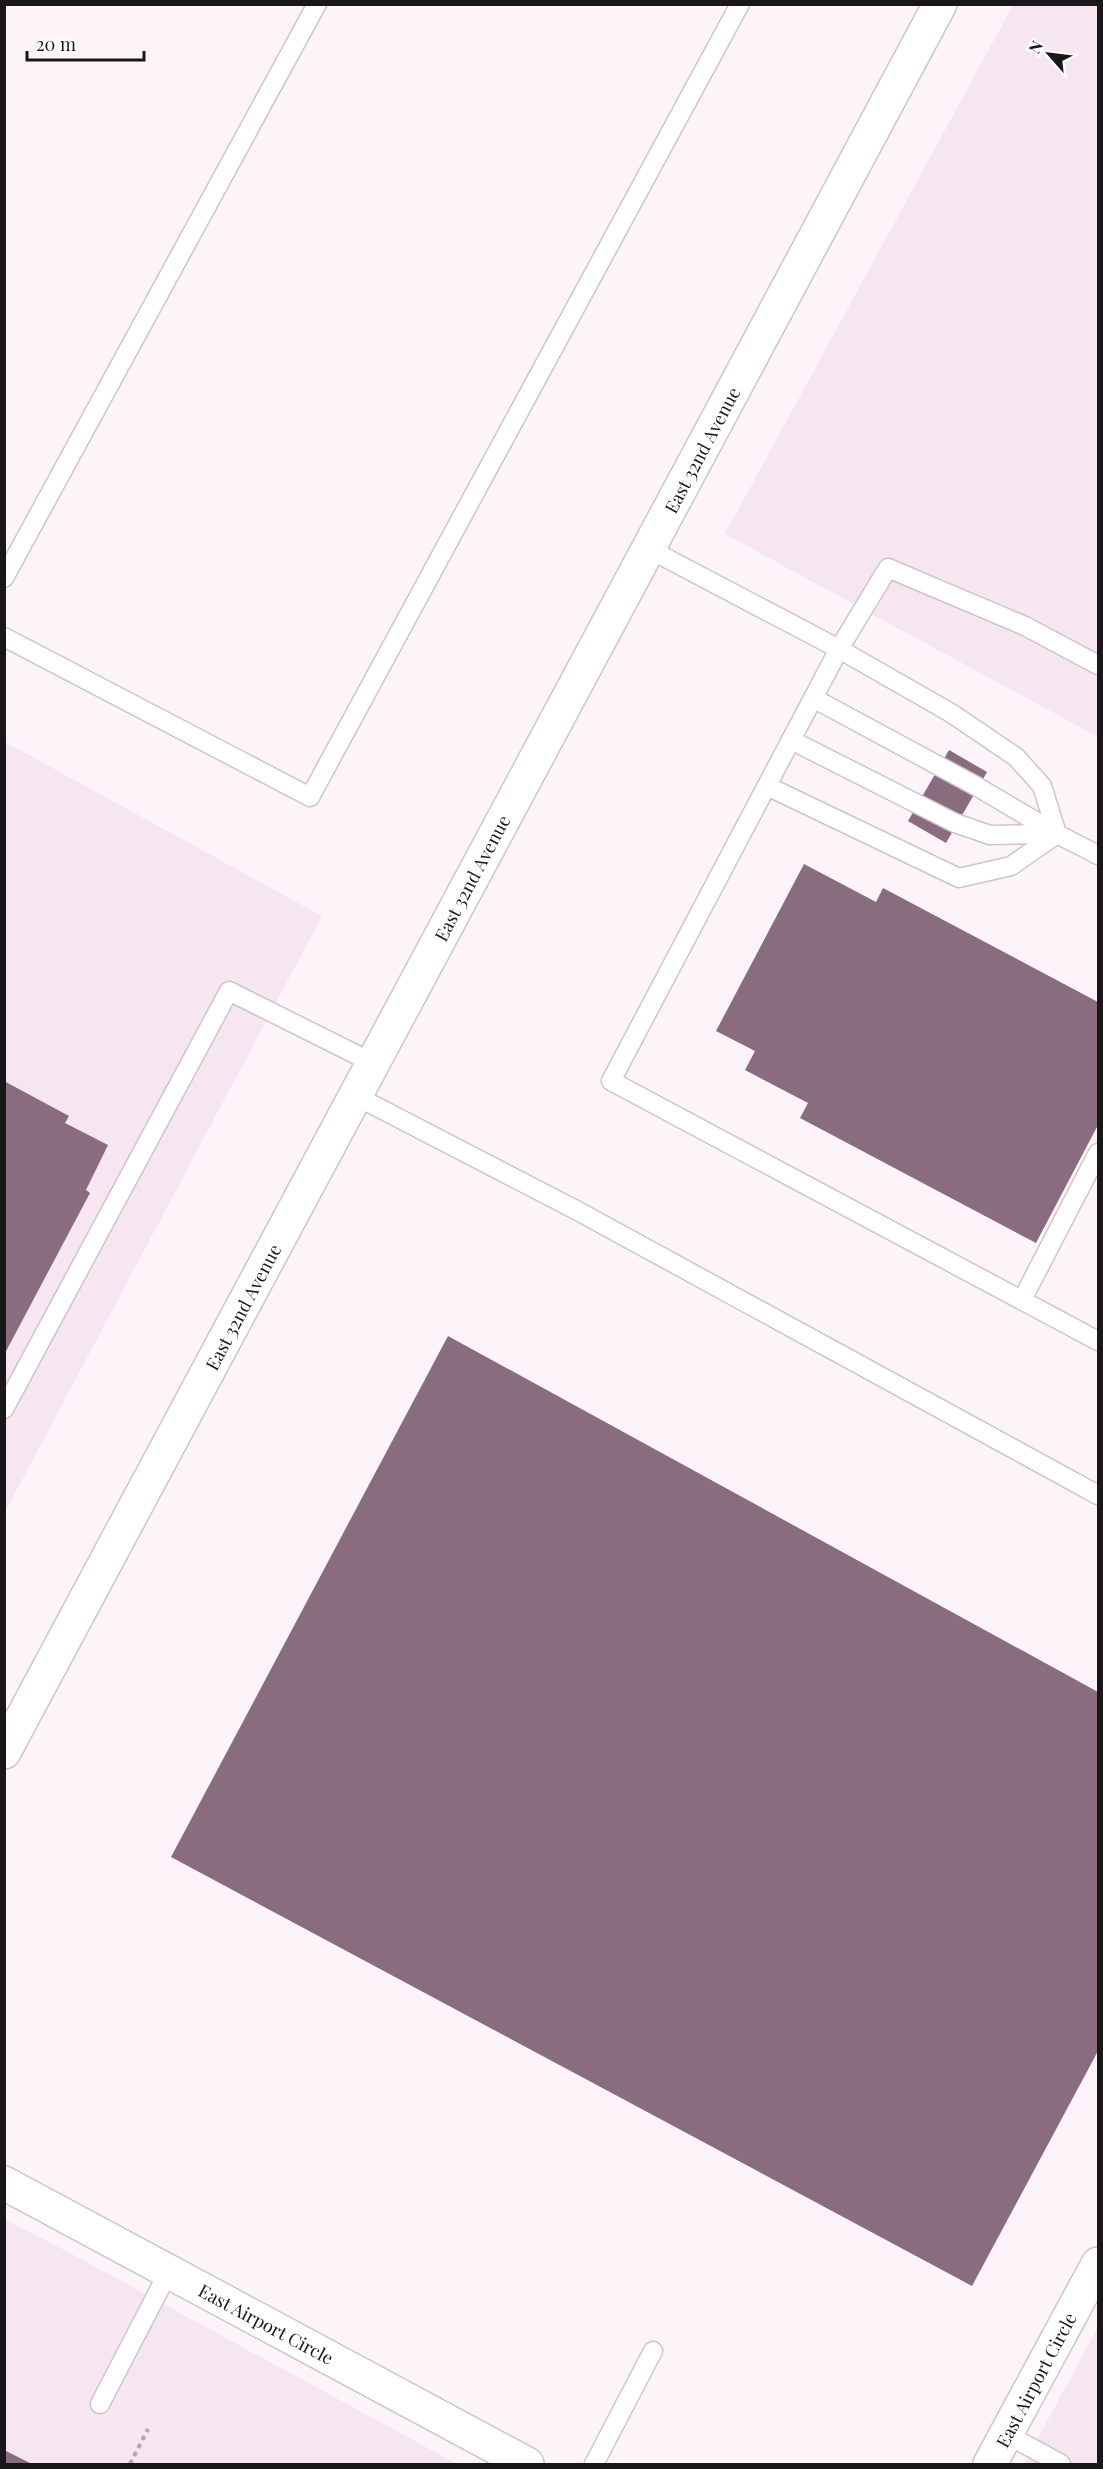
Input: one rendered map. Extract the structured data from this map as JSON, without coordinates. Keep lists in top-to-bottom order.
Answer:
{
  "streets": {
    "street": ["East 32nd Avenue", "East Airport Circle"]
  },
  "scale_bar": "20 m",
  "north": "top left"
}
